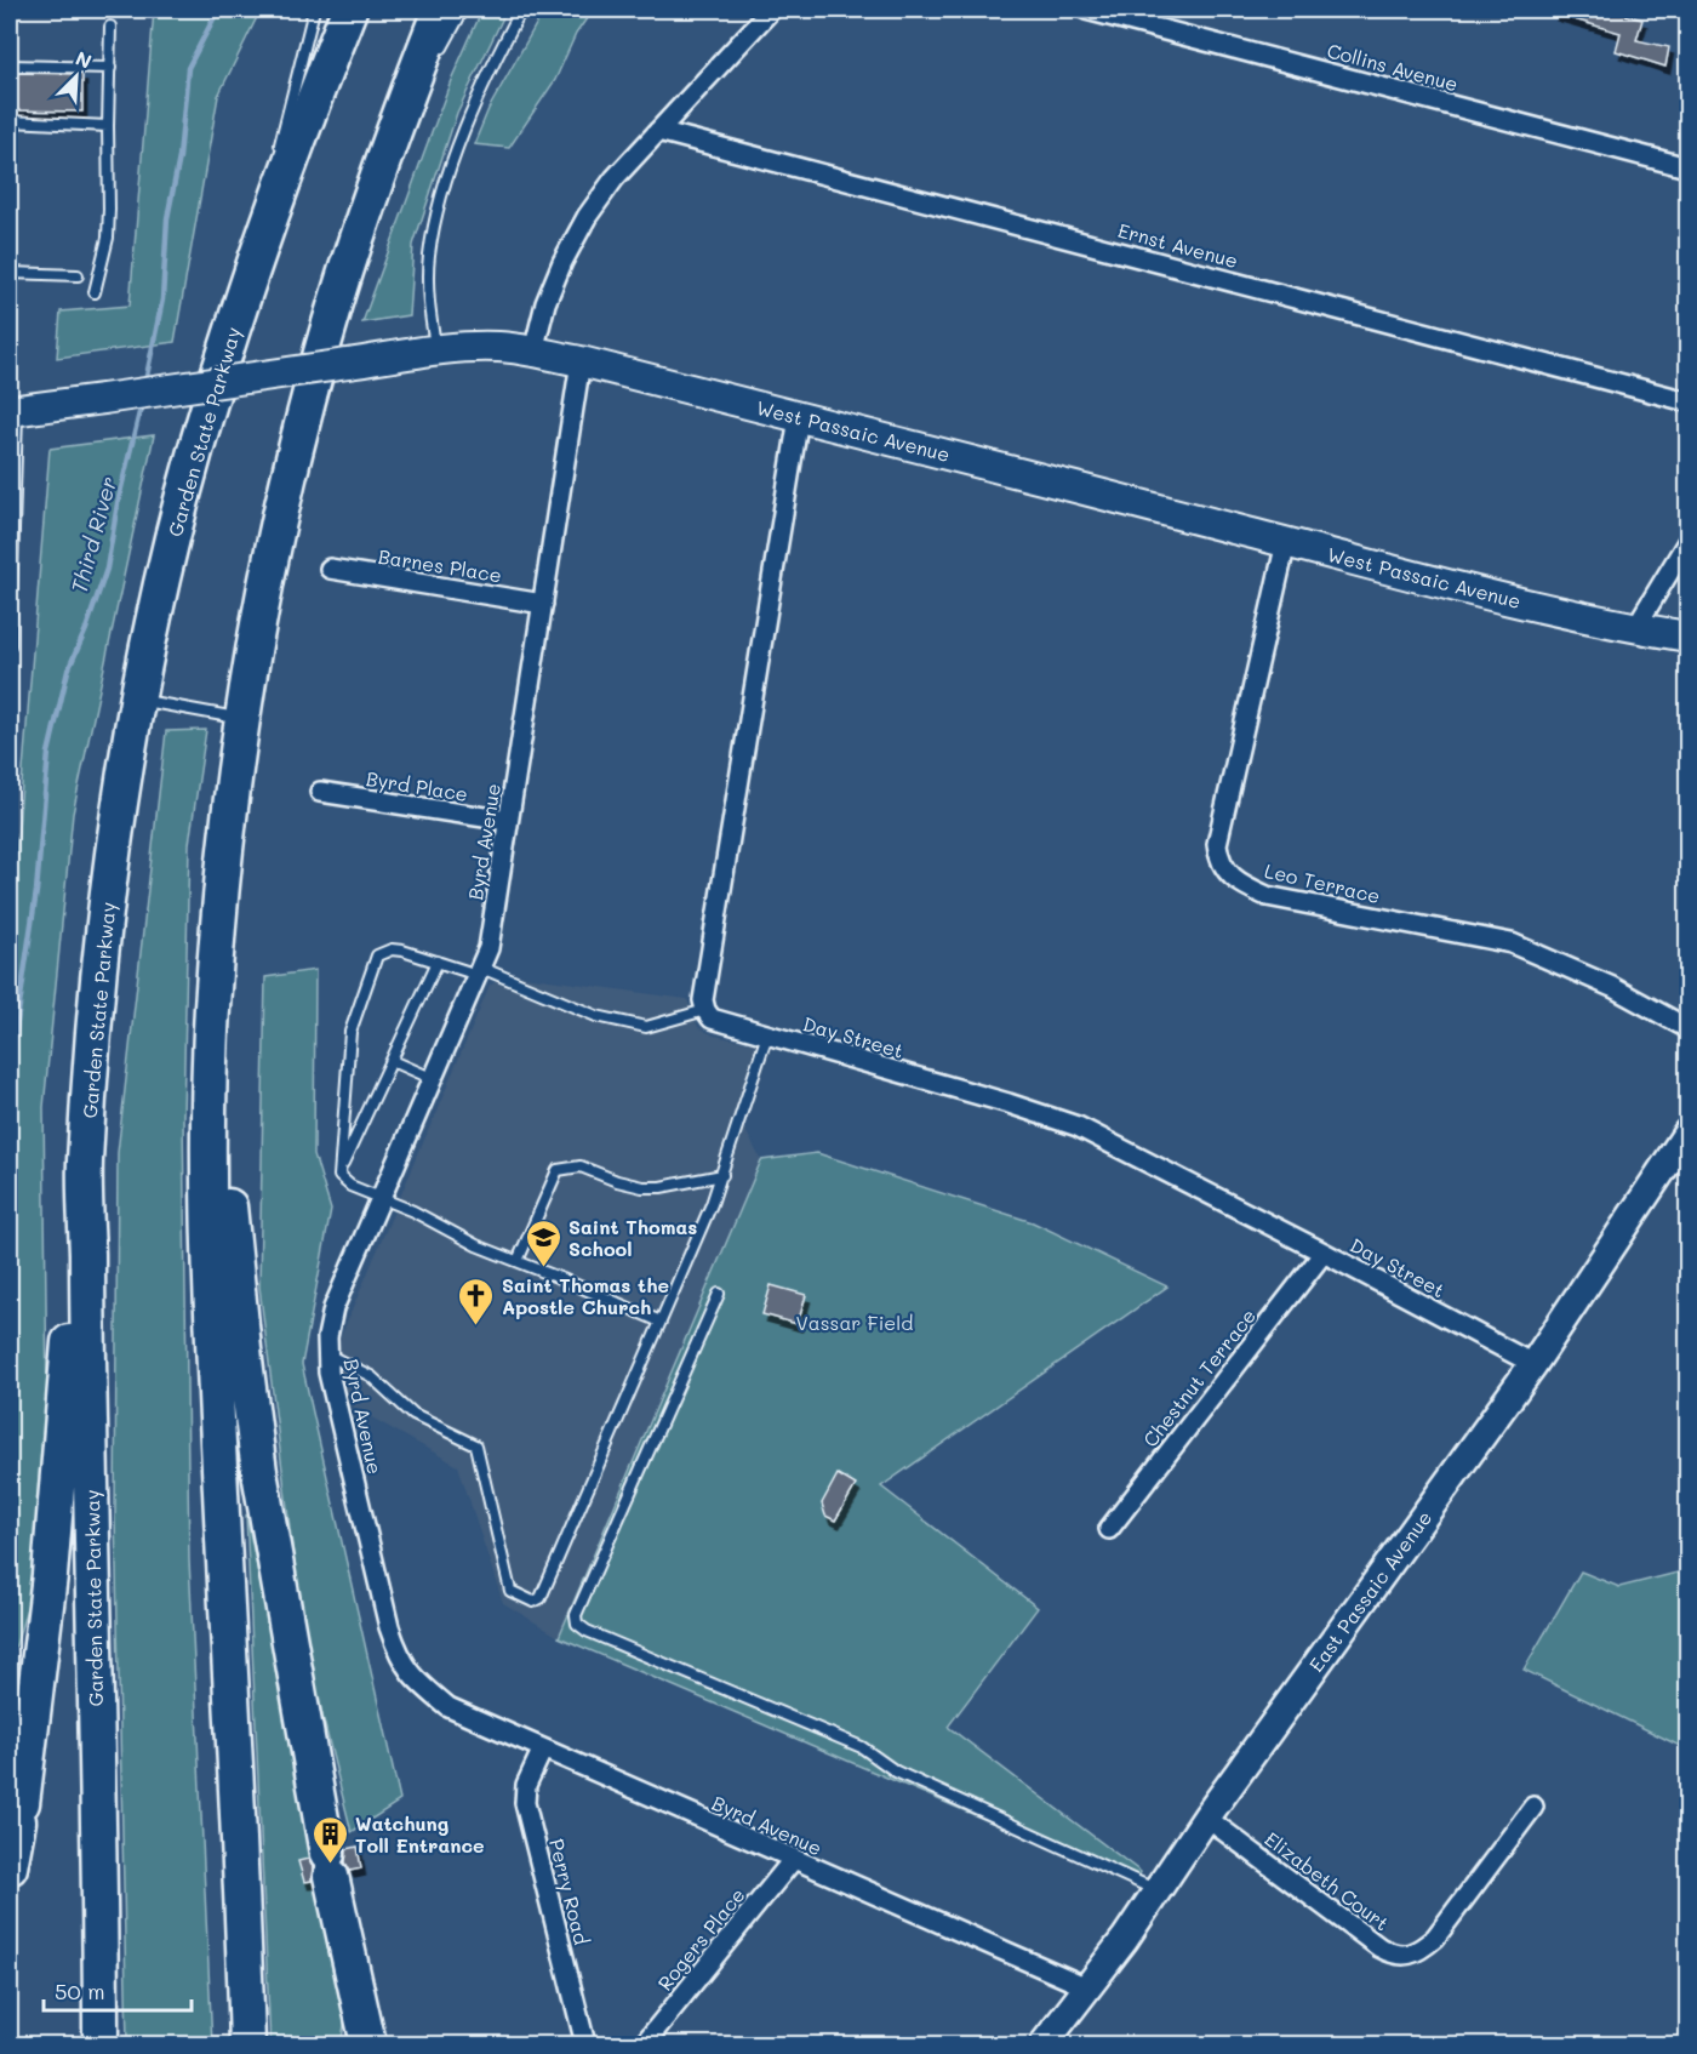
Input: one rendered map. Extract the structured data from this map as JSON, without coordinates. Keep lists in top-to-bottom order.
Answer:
{
  "streets": {
    "highway": ["Garden State Parkway"],
    "main road": ["West Passaic Avenue", "East Passaic Avenue"],
    "street": [
      "Collins Avenue",
      "Ernst Avenue",
      "Barnes Place",
      "Byrd Place",
      "Byrd Avenue",
      "Leo Terrace",
      "Day Street",
      "Chestnut Terrace",
      "Elizabeth Court",
      "Perry Road",
      "Rogers Place"
    ]
  },
  "crossings": [
    ["West Passaic Avenue", "Byrd Avenue"],
    ["West Passaic Avenue", "Leo Terrace"],
    ["Barnes Place", "Byrd Avenue"],
    ["Byrd Place", "Byrd Avenue"],
    ["Byrd Avenue", "East Passaic Avenue"],
    ["Byrd Avenue", "Perry Road"],
    ["Byrd Avenue", "Rogers Place"],
    ["Day Street", "Chestnut Terrace"],
    ["Day Street", "East Passaic Avenue"],
    ["East Passaic Avenue", "Elizabeth Court"]
  ],
  "water": ["Third River"],
  "parks": ["Vassar Field"],
  "places": {
    "school or university": ["Saint Thomas School"],
    "church": ["Saint Thomas the Apostle Church"],
    "building": ["Watchung Toll Entrance"]
  },
  "scale_bar": "50 m",
  "north": "top right"
}
